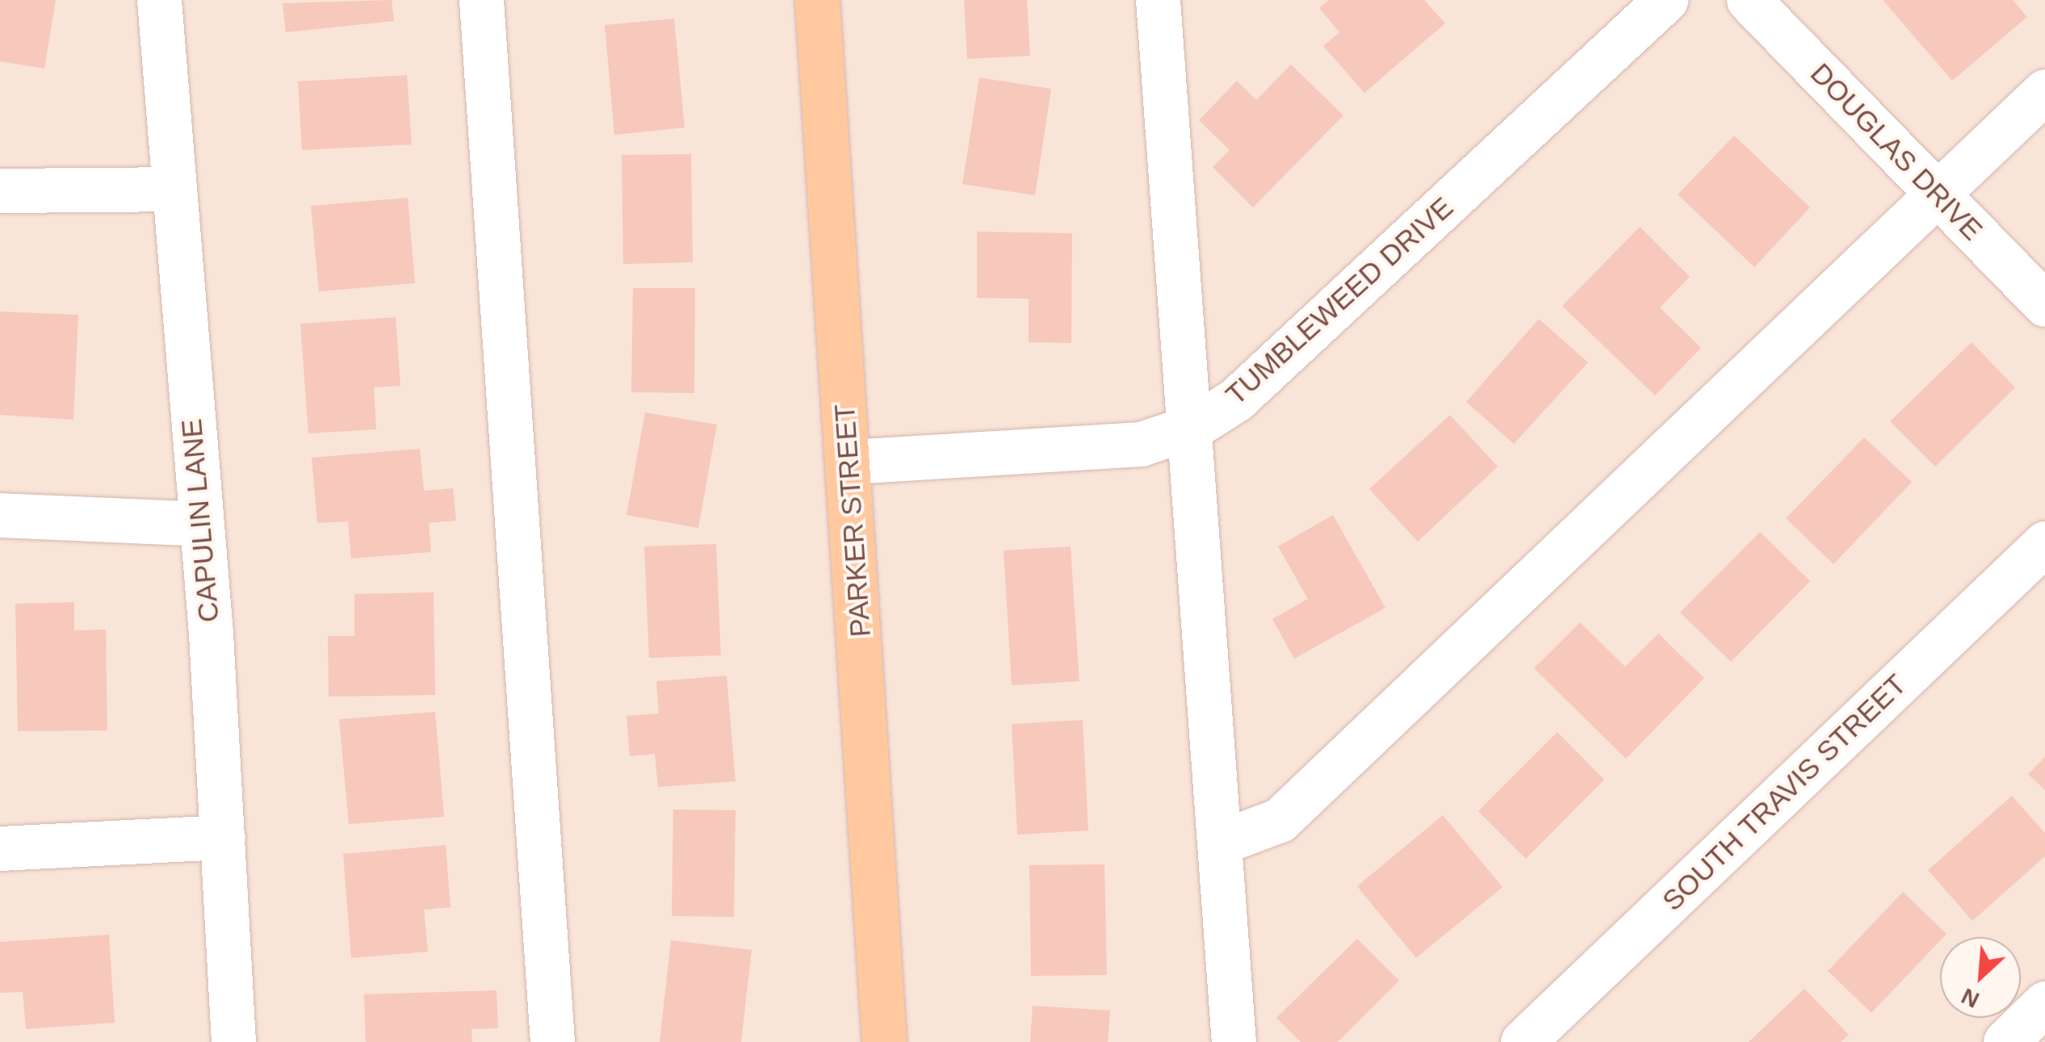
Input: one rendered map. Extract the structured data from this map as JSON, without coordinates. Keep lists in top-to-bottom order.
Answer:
{
  "streets": {
    "main road": ["PARKER STREET"],
    "street": [
      "DOUGLAS DRIVE",
      "TUMBLEWEED DRIVE",
      "CAPULIN LANE",
      "SOUTH TRAVIS STREET"
    ]
  },
  "crossings": [
    ["TUMBLEWEED DRIVE", "PARKER STREET"]
  ],
  "north": "bottom left"
}
